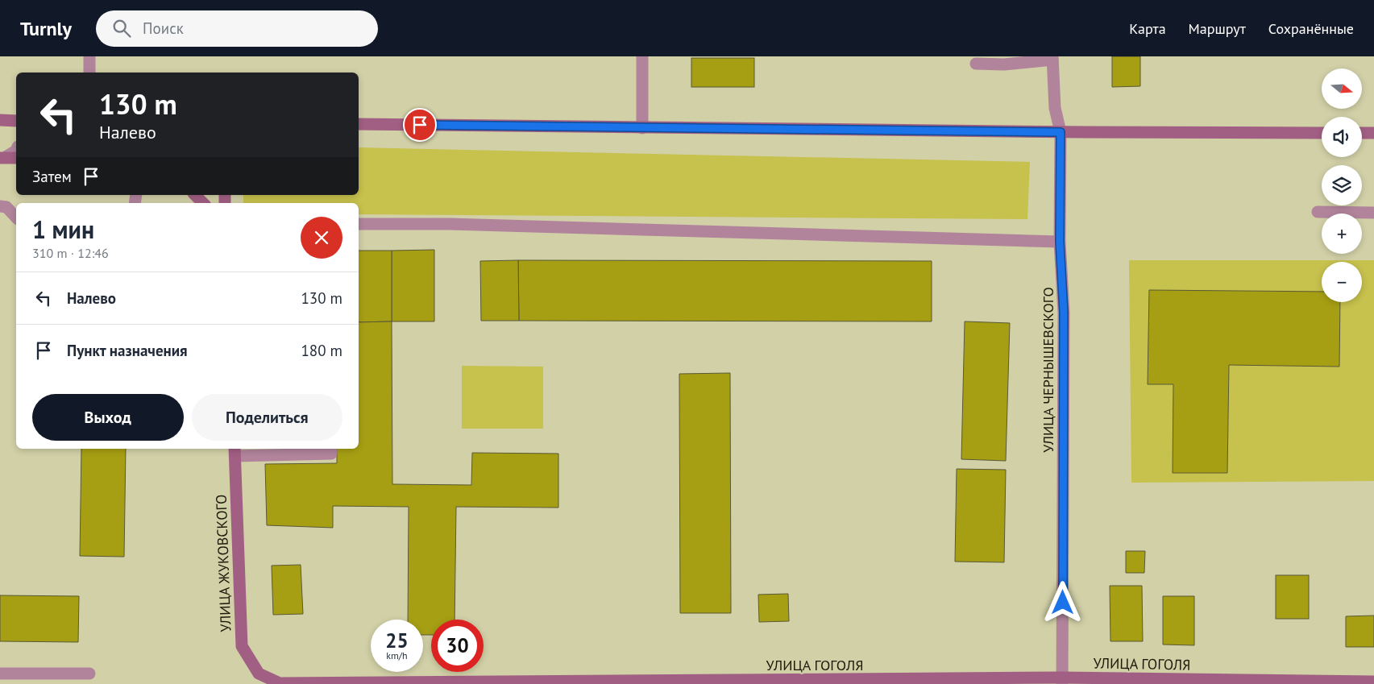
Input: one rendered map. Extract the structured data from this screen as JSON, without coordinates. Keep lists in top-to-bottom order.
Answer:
{
  "streets": {
    "main road": ["УЛИЦА ЖУКОВСКОГО", "УЛИЦА ГОГОЛЯ"],
    "street": ["УЛИЦА ЧЕРНЫШЕВСКОГО"]
  },
  "crossings": [
    ["УЛИЦА ЧЕРНЫШЕВСКОГО", "УЛИЦА ГОГОЛЯ"],
    ["УЛИЦА ЖУКОВСКОГО", "УЛИЦА ГОГОЛЯ"]
  ],
  "north": "right",
  "page": {
    "header": "Turnly",
    "search": "Поиск",
    "nav": ["Карта", "Маршрут", "Сохранённые"],
    "map_buttons": ["+", "−"],
    "turn": ["130 m", "Налево"],
    "then": "Затем",
    "heading": ["1 мин", "310 m · 12:46"],
    "list": [
      {
        "name": "Налево",
        "value": "130 m"
      },
      {
        "name": "Пункт назначения",
        "value": "180 m"
      }
    ],
    "buttons": ["Выход", "Поделиться"],
    "speed": "25 km/h",
    "limit": "30"
  }
}
